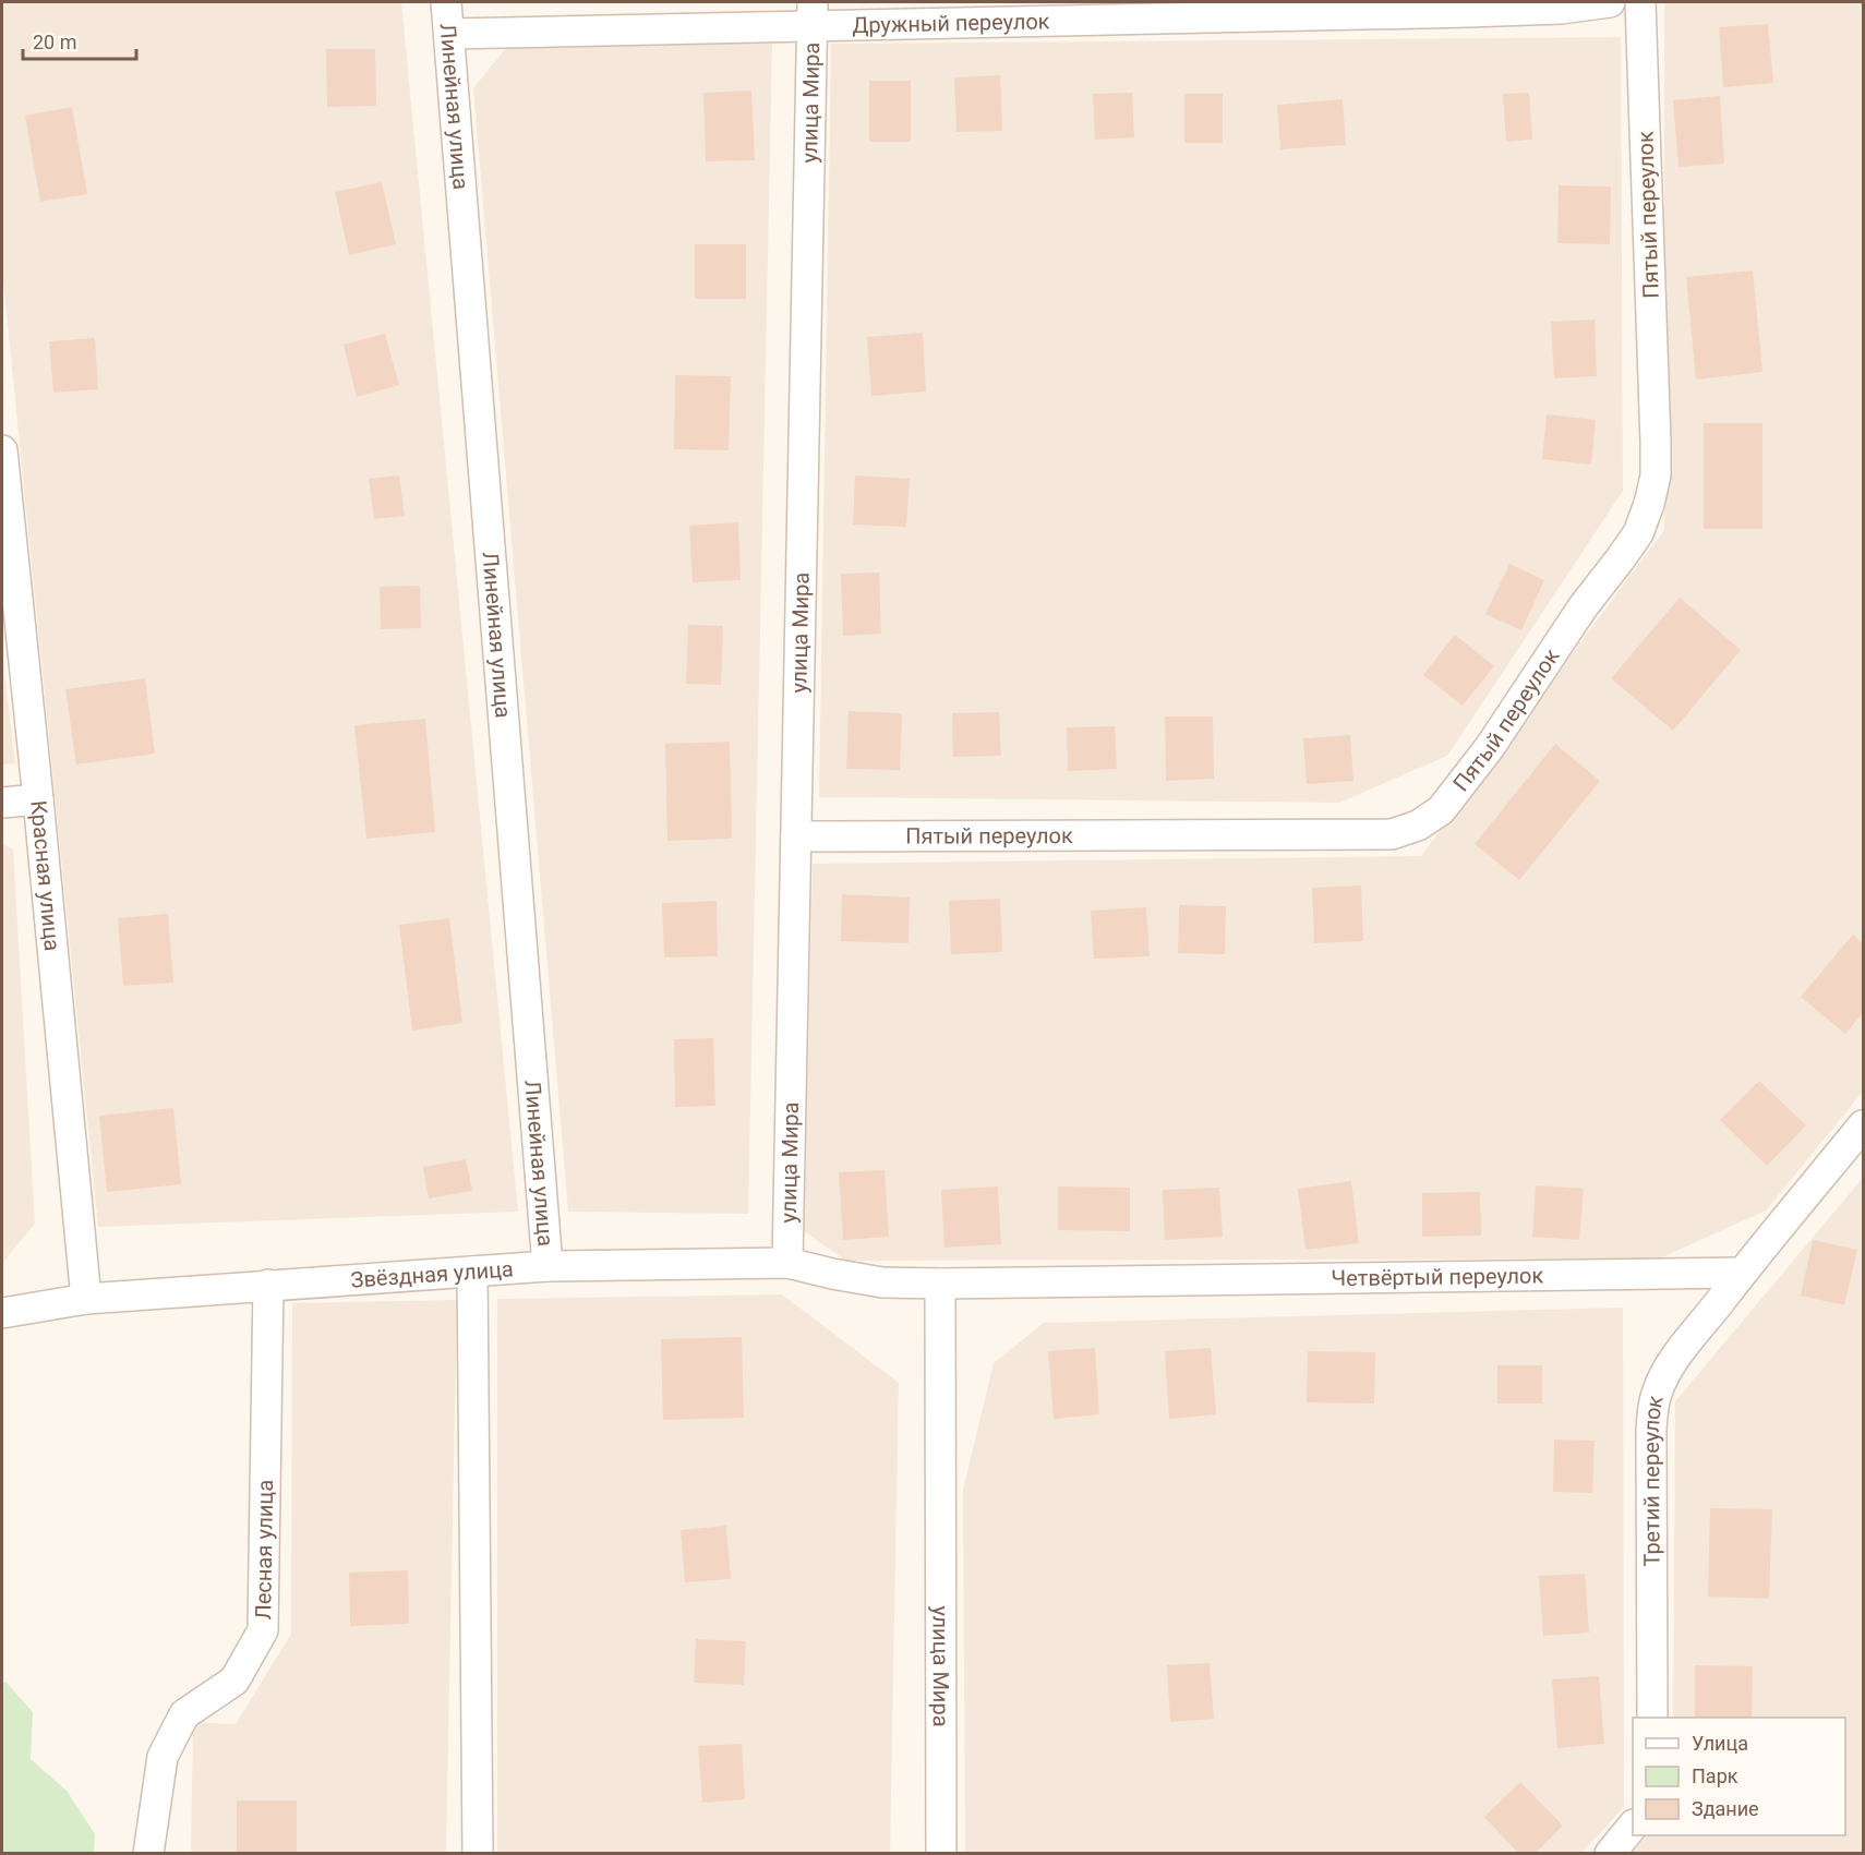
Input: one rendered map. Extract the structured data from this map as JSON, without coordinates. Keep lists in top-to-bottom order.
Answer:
{
  "streets": {
    "street": [
      "Дружный переулок",
      "улица Мира",
      "Линейная улица",
      "Пятый переулок",
      "Красная улица",
      "Звёздная улица",
      "Четвёртый переулок",
      "Третий переулок",
      "Лесная улица"
    ]
  },
  "crossings": [
    ["Дружный переулок", "улица Мира"],
    ["Дружный переулок", "Линейная улица"],
    ["улица Мира", "Пятый переулок"],
    ["улица Мира", "Звёздная улица"],
    ["улица Мира", "Четвёртый переулок"],
    ["Линейная улица", "Звёздная улица"],
    ["Красная улица", "Звёздная улица"],
    ["Звёздная улица", "Четвёртый переулок"],
    ["Звёздная улица", "Лесная улица"],
    ["Четвёртый переулок", "Третий переулок"]
  ],
  "legend": ["Улица", "Парк", "Здание"],
  "scale_bar": "20 m"
}
